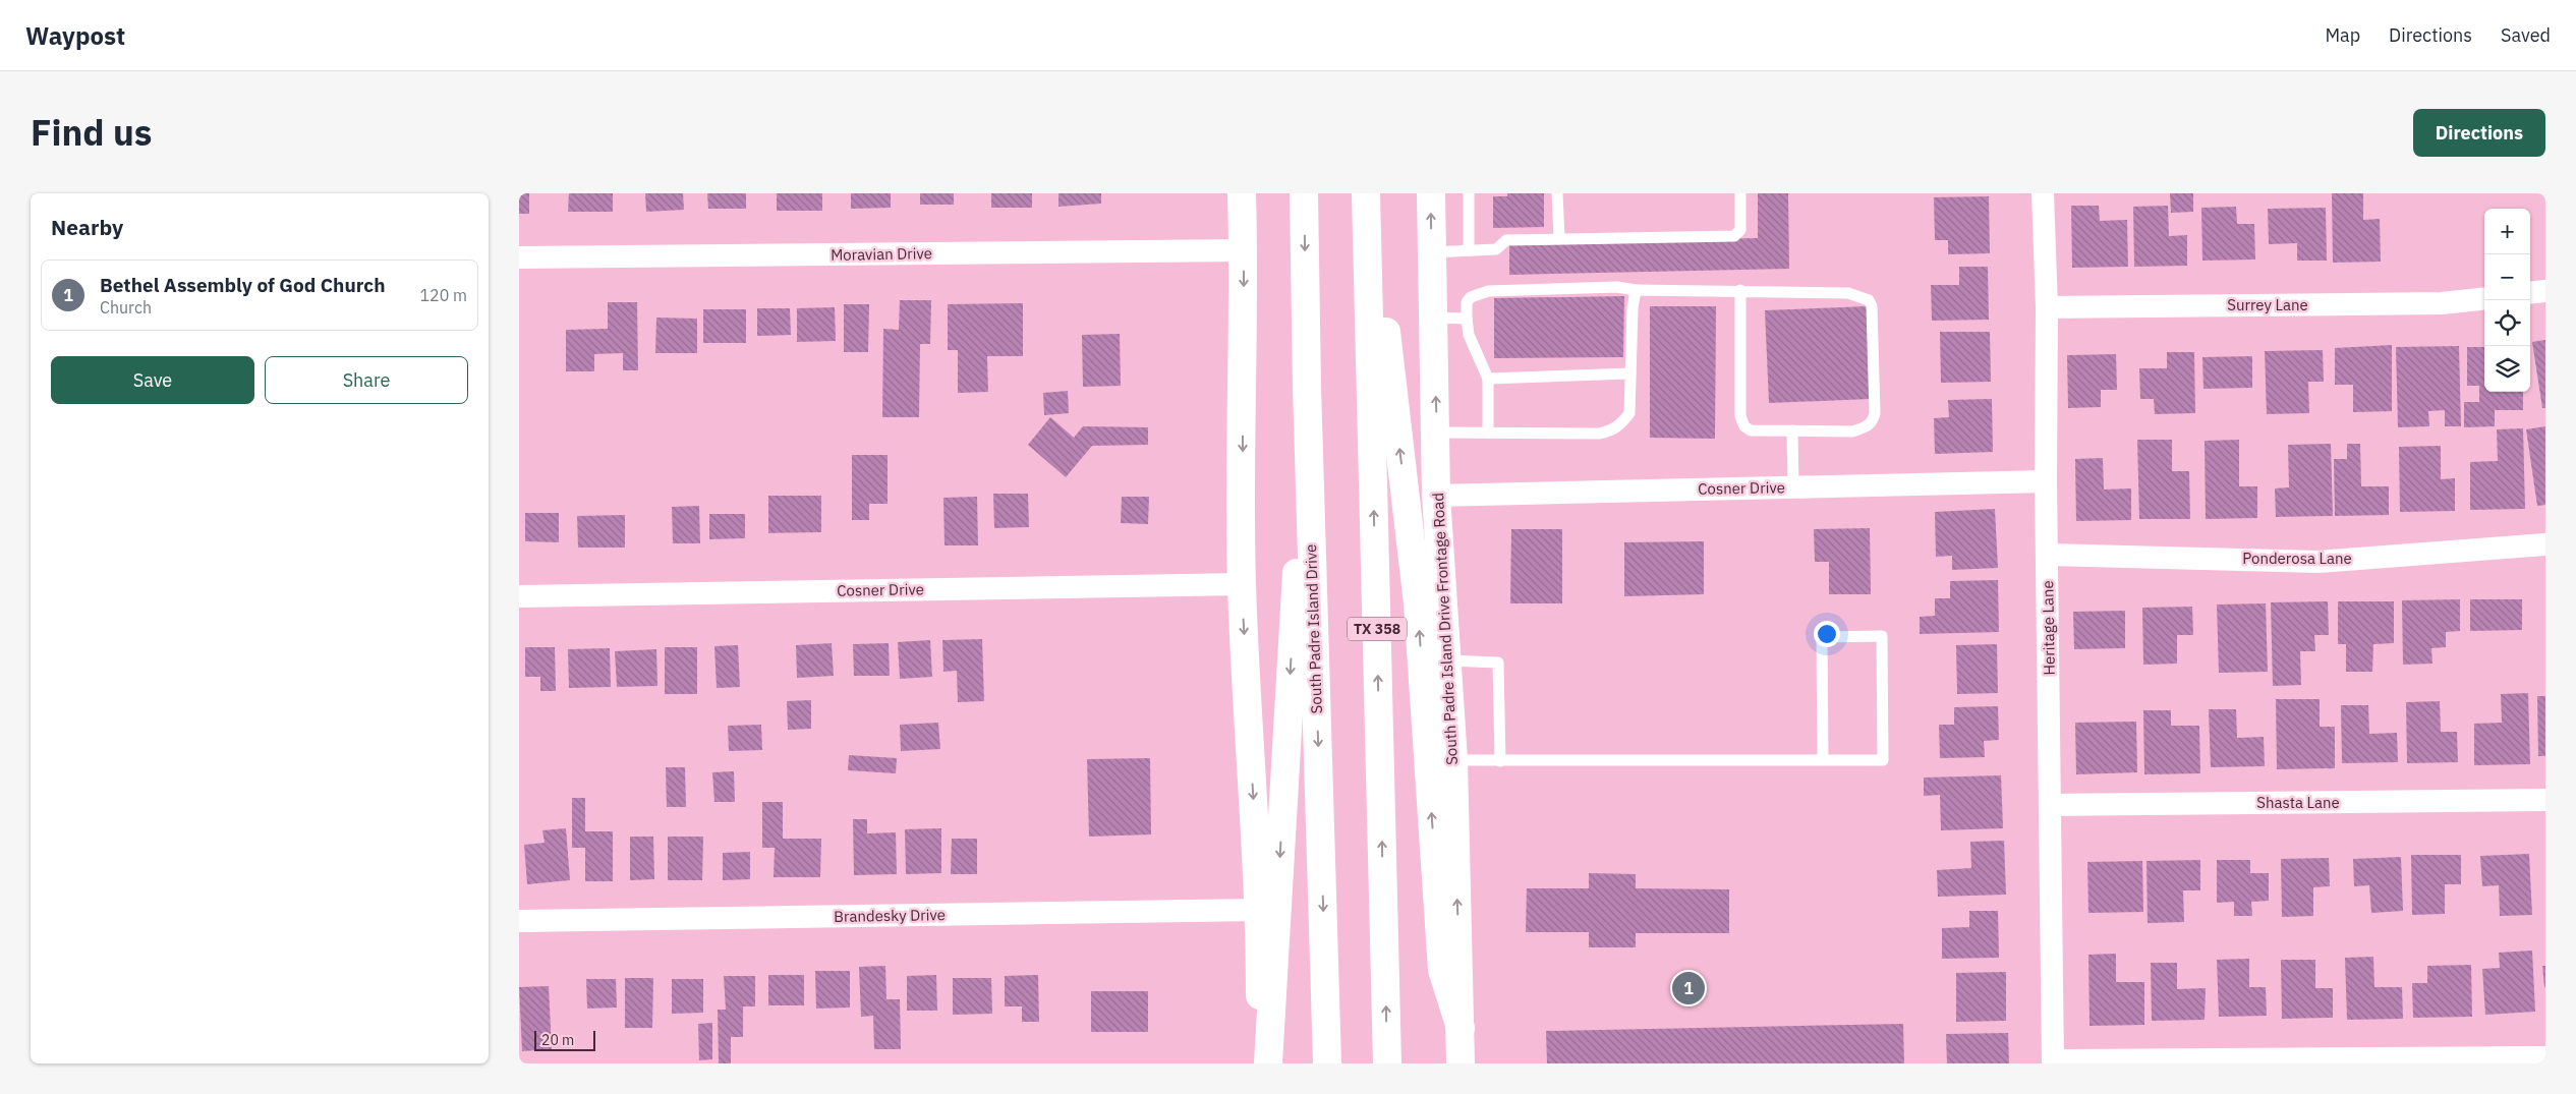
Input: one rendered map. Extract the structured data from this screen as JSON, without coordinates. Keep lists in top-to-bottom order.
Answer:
{
  "streets": {
    "main road": ["South Padre Island Drive", "TX 358", "South Padre Island Drive Frontage Road"],
    "street": [
      "Moravian Drive",
      "Surrey Lane",
      "Cosner Drive",
      "Ponderosa Lane",
      "Heritage Lane",
      "Shasta Lane",
      "Brandesky Drive"
    ]
  },
  "crossings": [
    ["Surrey Lane", "Heritage Lane"],
    ["Cosner Drive", "Heritage Lane"],
    ["Cosner Drive", "South Padre Island Drive Frontage Road"],
    ["Ponderosa Lane", "Heritage Lane"],
    ["Heritage Lane", "Shasta Lane"]
  ],
  "scale_bar": "20 m",
  "page": {
    "header": "Waypost",
    "nav": ["Map", "Directions", "Saved"],
    "title": "Find us",
    "buttons": [
      "Directions",
      ["Save", "Share"]
    ],
    "heading": "Nearby",
    "map_buttons": ["+", "−"],
    "list": [
      {
        "mark": "1",
        "name": "Bethel Assembly of God Church",
        "note": "Church",
        "value": "120 m"
      }
    ],
    "pins": "1",
    "scale": "20 m"
  }
}
